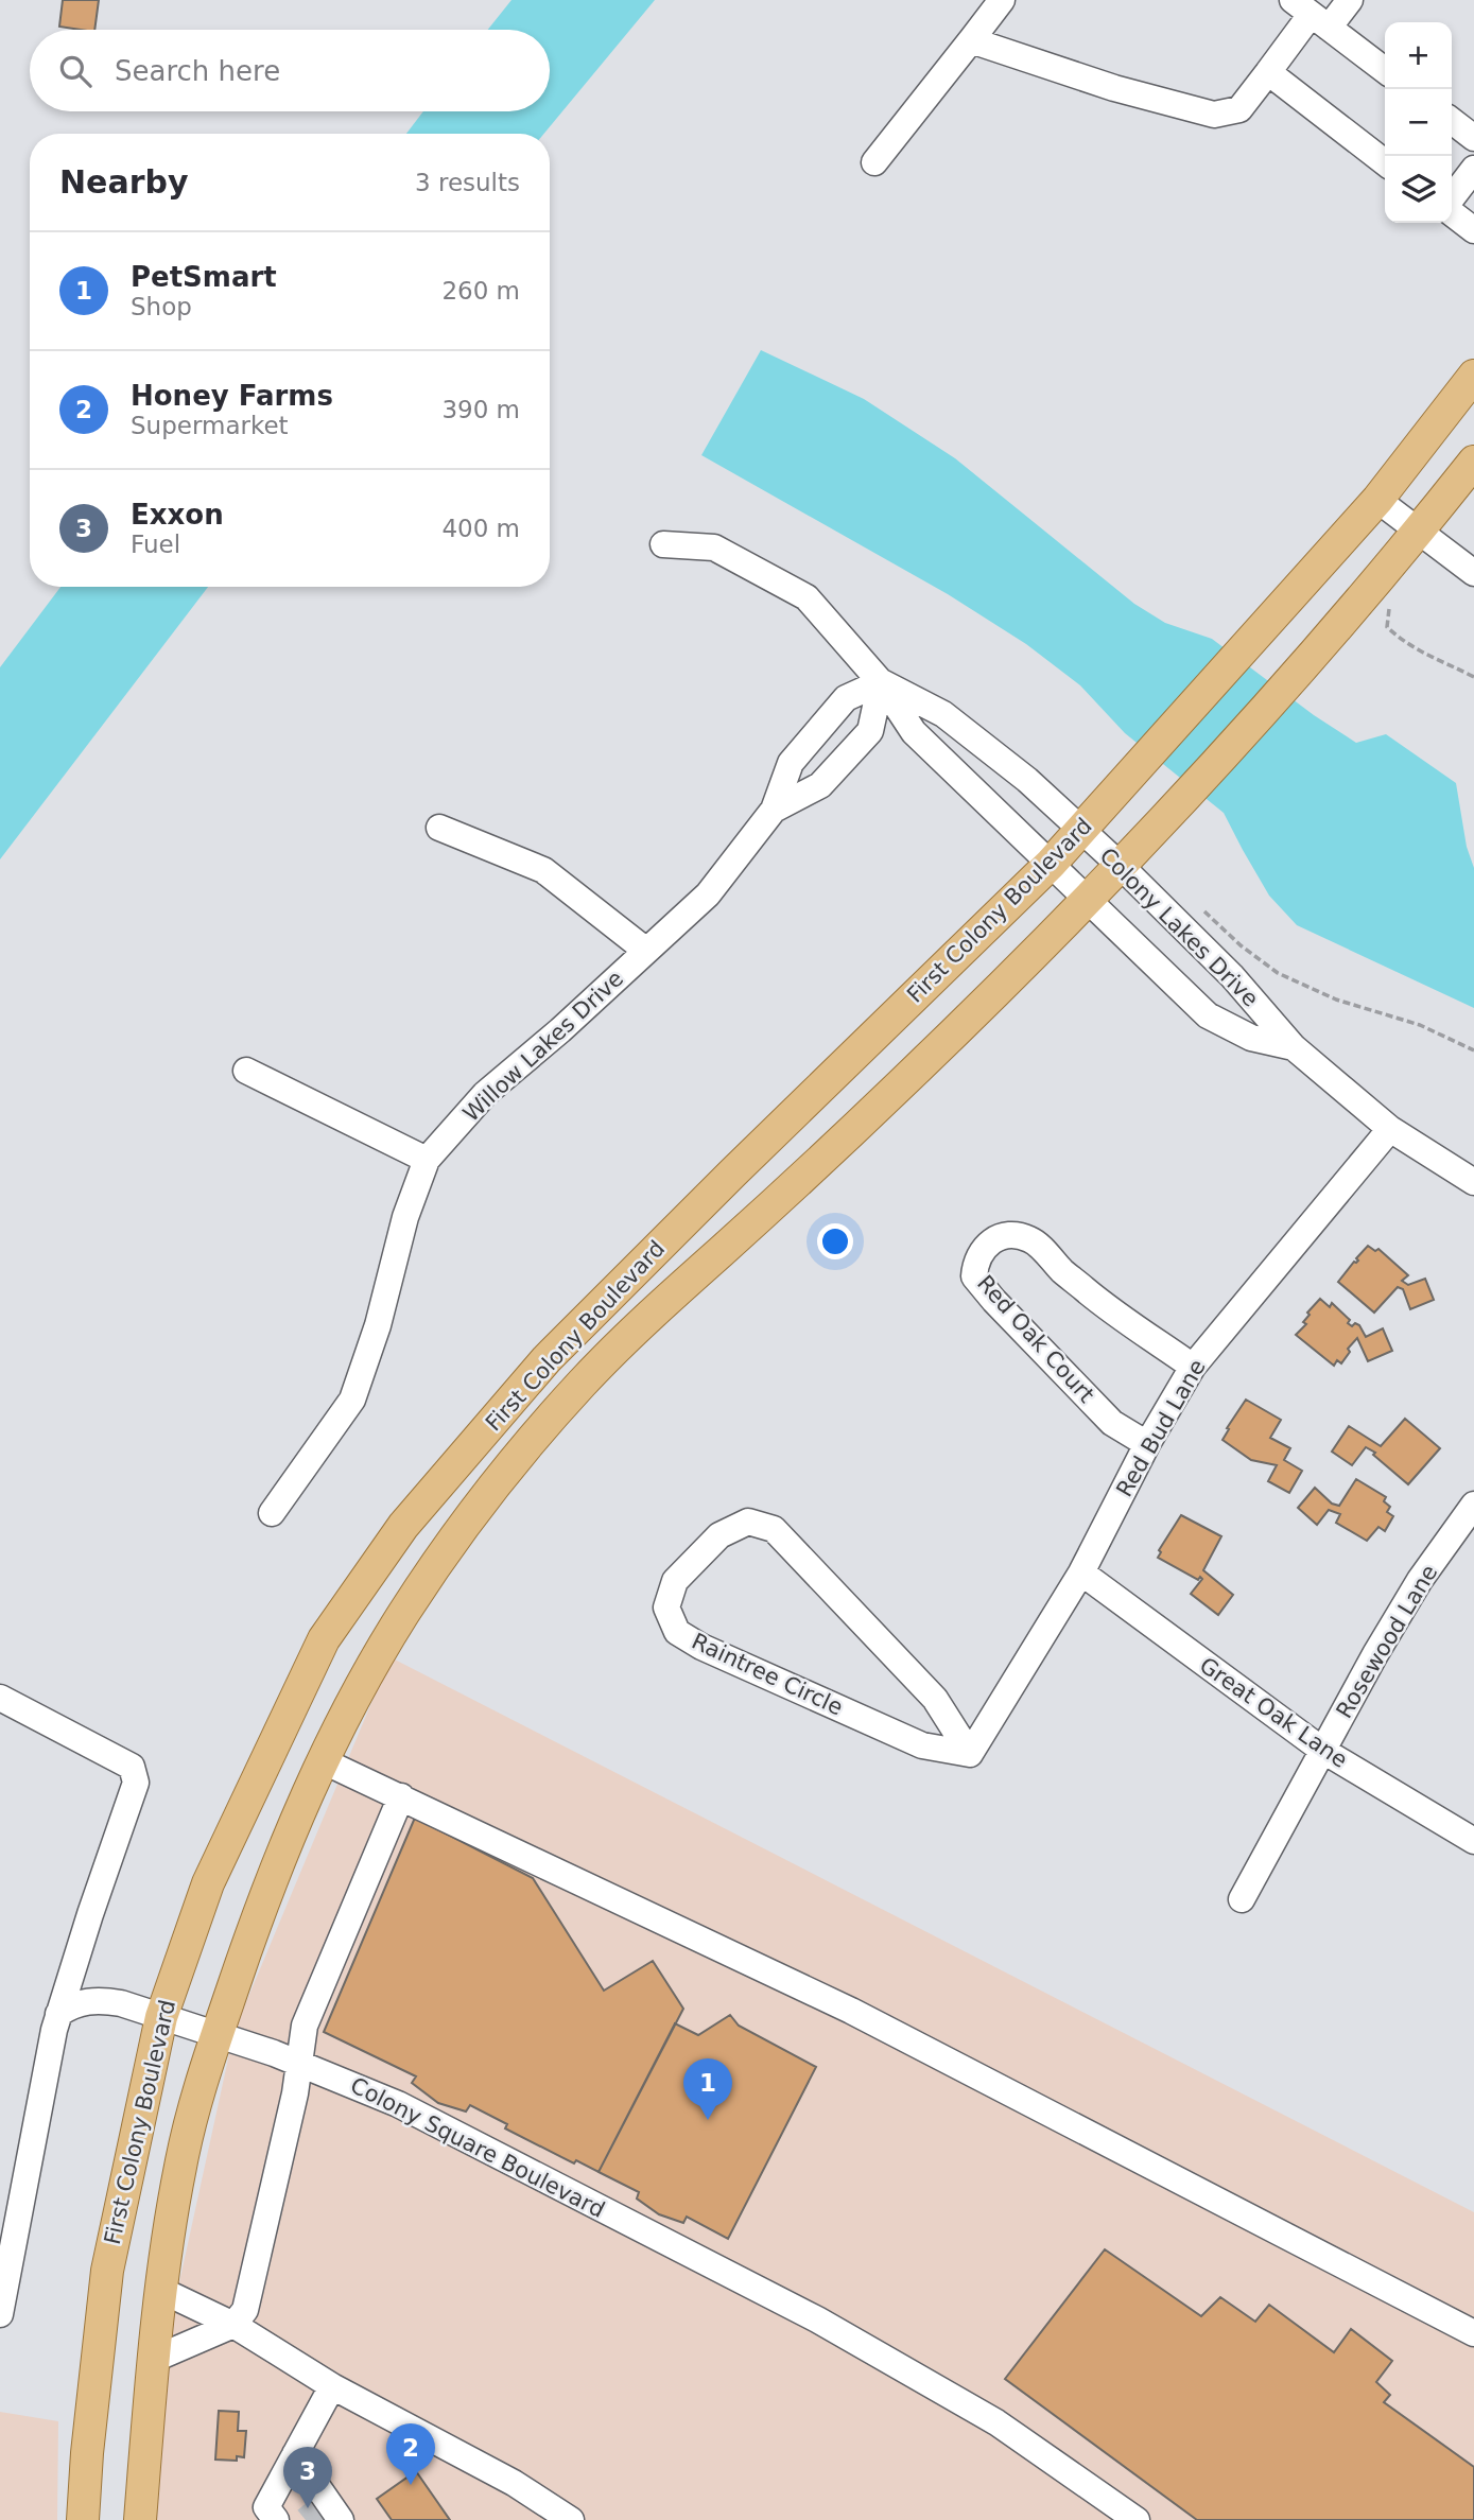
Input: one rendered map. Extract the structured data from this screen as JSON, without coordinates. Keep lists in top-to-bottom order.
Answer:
{
  "streets": {
    "main road": ["First Colony Boulevard"],
    "street": [
      "Colony Lakes Drive",
      "Willow Lakes Drive",
      "Red Oak Court",
      "Red Bud Lane",
      "Rosewood Lane",
      "Raintree Circle",
      "Great Oak Lane",
      "Colony Square Boulevard"
    ]
  },
  "crossings": [
    ["First Colony Boulevard", "Colony Lakes Drive"],
    ["First Colony Boulevard", "Colony Square Boulevard"],
    ["Colony Lakes Drive", "Willow Lakes Drive"],
    ["Colony Lakes Drive", "Red Bud Lane"],
    ["Red Oak Court", "Red Bud Lane"],
    ["Red Bud Lane", "Raintree Circle"],
    ["Red Bud Lane", "Great Oak Lane"],
    ["Rosewood Lane", "Great Oak Lane"]
  ],
  "page": {
    "map_buttons": ["+", "−"],
    "search": "Search here",
    "heading": ["Nearby", "3 results"],
    "list": [
      {
        "mark": "1",
        "name": "PetSmart",
        "note": "Shop",
        "value": "260 m"
      },
      {
        "mark": "2",
        "name": "Honey Farms",
        "note": "Supermarket",
        "value": "390 m"
      },
      {
        "mark": "3",
        "name": "Exxon",
        "note": "Fuel",
        "value": "400 m"
      }
    ],
    "pins": ["1", "2", "3"]
  }
}
